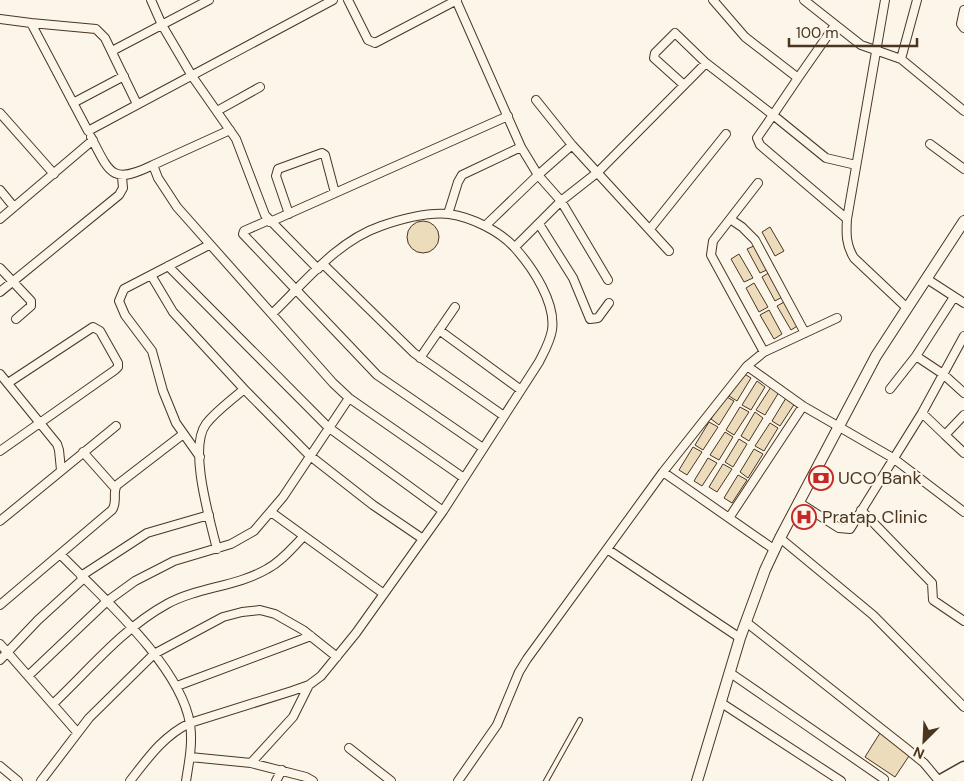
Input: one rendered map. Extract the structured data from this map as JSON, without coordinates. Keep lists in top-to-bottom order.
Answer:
{
  "places": {
    "bank": ["UCO Bank"],
    "hospital": ["Pratap Clinic"]
  },
  "scale_bar": "100 m",
  "north": "bottom left"
}
